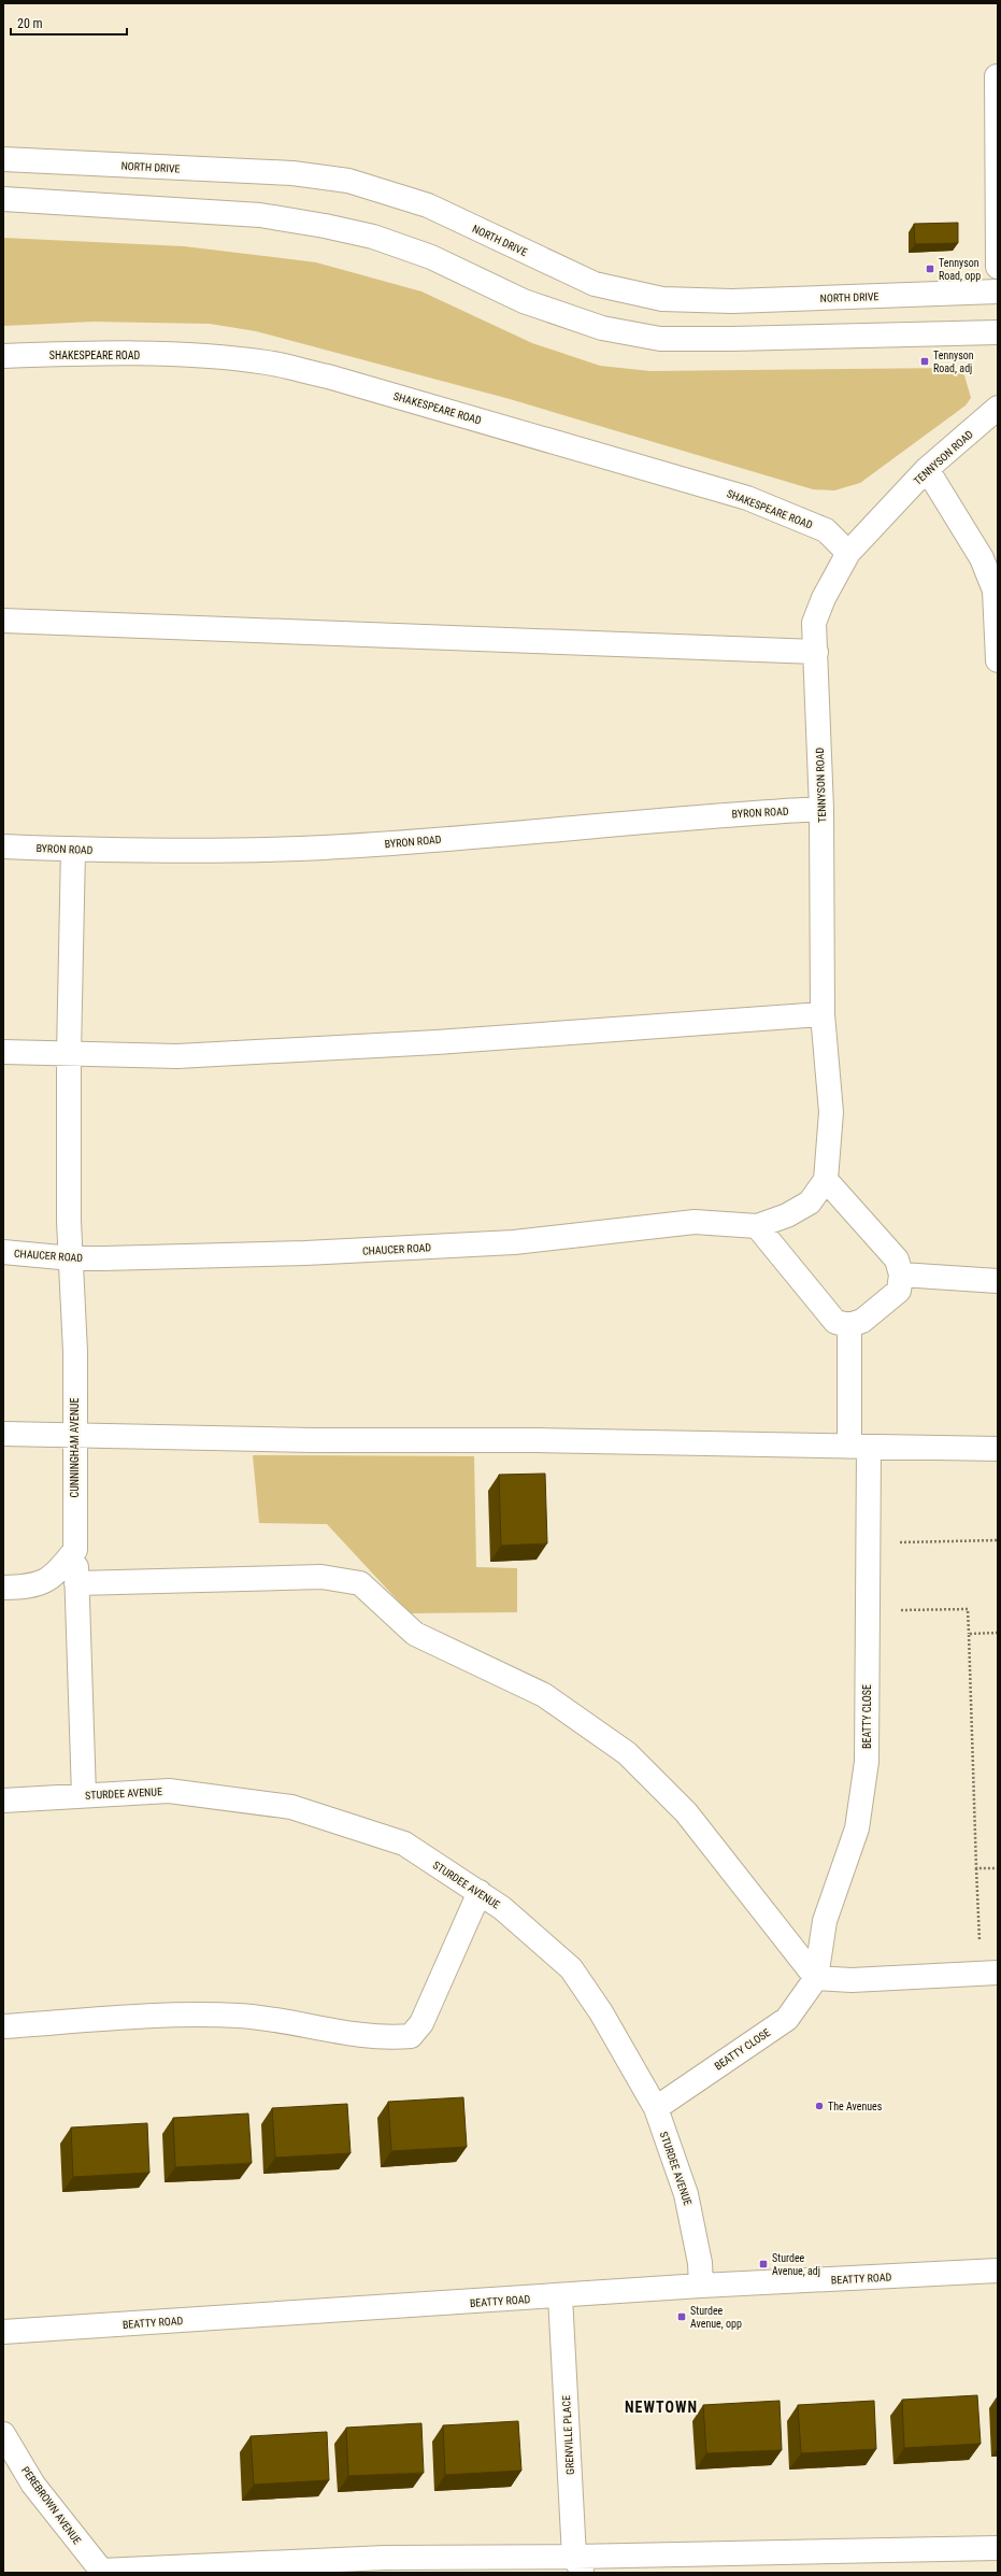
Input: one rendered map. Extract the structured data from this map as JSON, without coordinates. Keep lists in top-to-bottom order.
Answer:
{
  "streets": {
    "street": [
      "NORTH DRIVE",
      "SHAKESPEARE ROAD",
      "TENNYSON ROAD",
      "BYRON ROAD",
      "CHAUCER ROAD",
      "CUNNINGHAM AVENUE",
      "BEATTY CLOSE",
      "STURDEE AVENUE",
      "BEATTY ROAD",
      "GRENVILLE PLACE",
      "PEREBROWN AVENUE"
    ]
  },
  "crossings": [
    ["SHAKESPEARE ROAD", "TENNYSON ROAD"],
    ["TENNYSON ROAD", "BYRON ROAD"],
    ["TENNYSON ROAD", "CHAUCER ROAD"],
    ["BYRON ROAD", "CUNNINGHAM AVENUE"],
    ["CHAUCER ROAD", "CUNNINGHAM AVENUE"],
    ["CUNNINGHAM AVENUE", "STURDEE AVENUE"],
    ["BEATTY CLOSE", "STURDEE AVENUE"],
    ["STURDEE AVENUE", "BEATTY ROAD"],
    ["BEATTY ROAD", "GRENVILLE PLACE"]
  ],
  "districts": ["NEWTOWN"],
  "places": {
    "transit": [
      "Tennyson Road, opp",
      "Tennyson Road, adj",
      "Sturdee Avenue, adj",
      "Sturdee Avenue, opp"
    ],
    "other": ["The Avenues"]
  },
  "scale_bar": "20 m"
}
